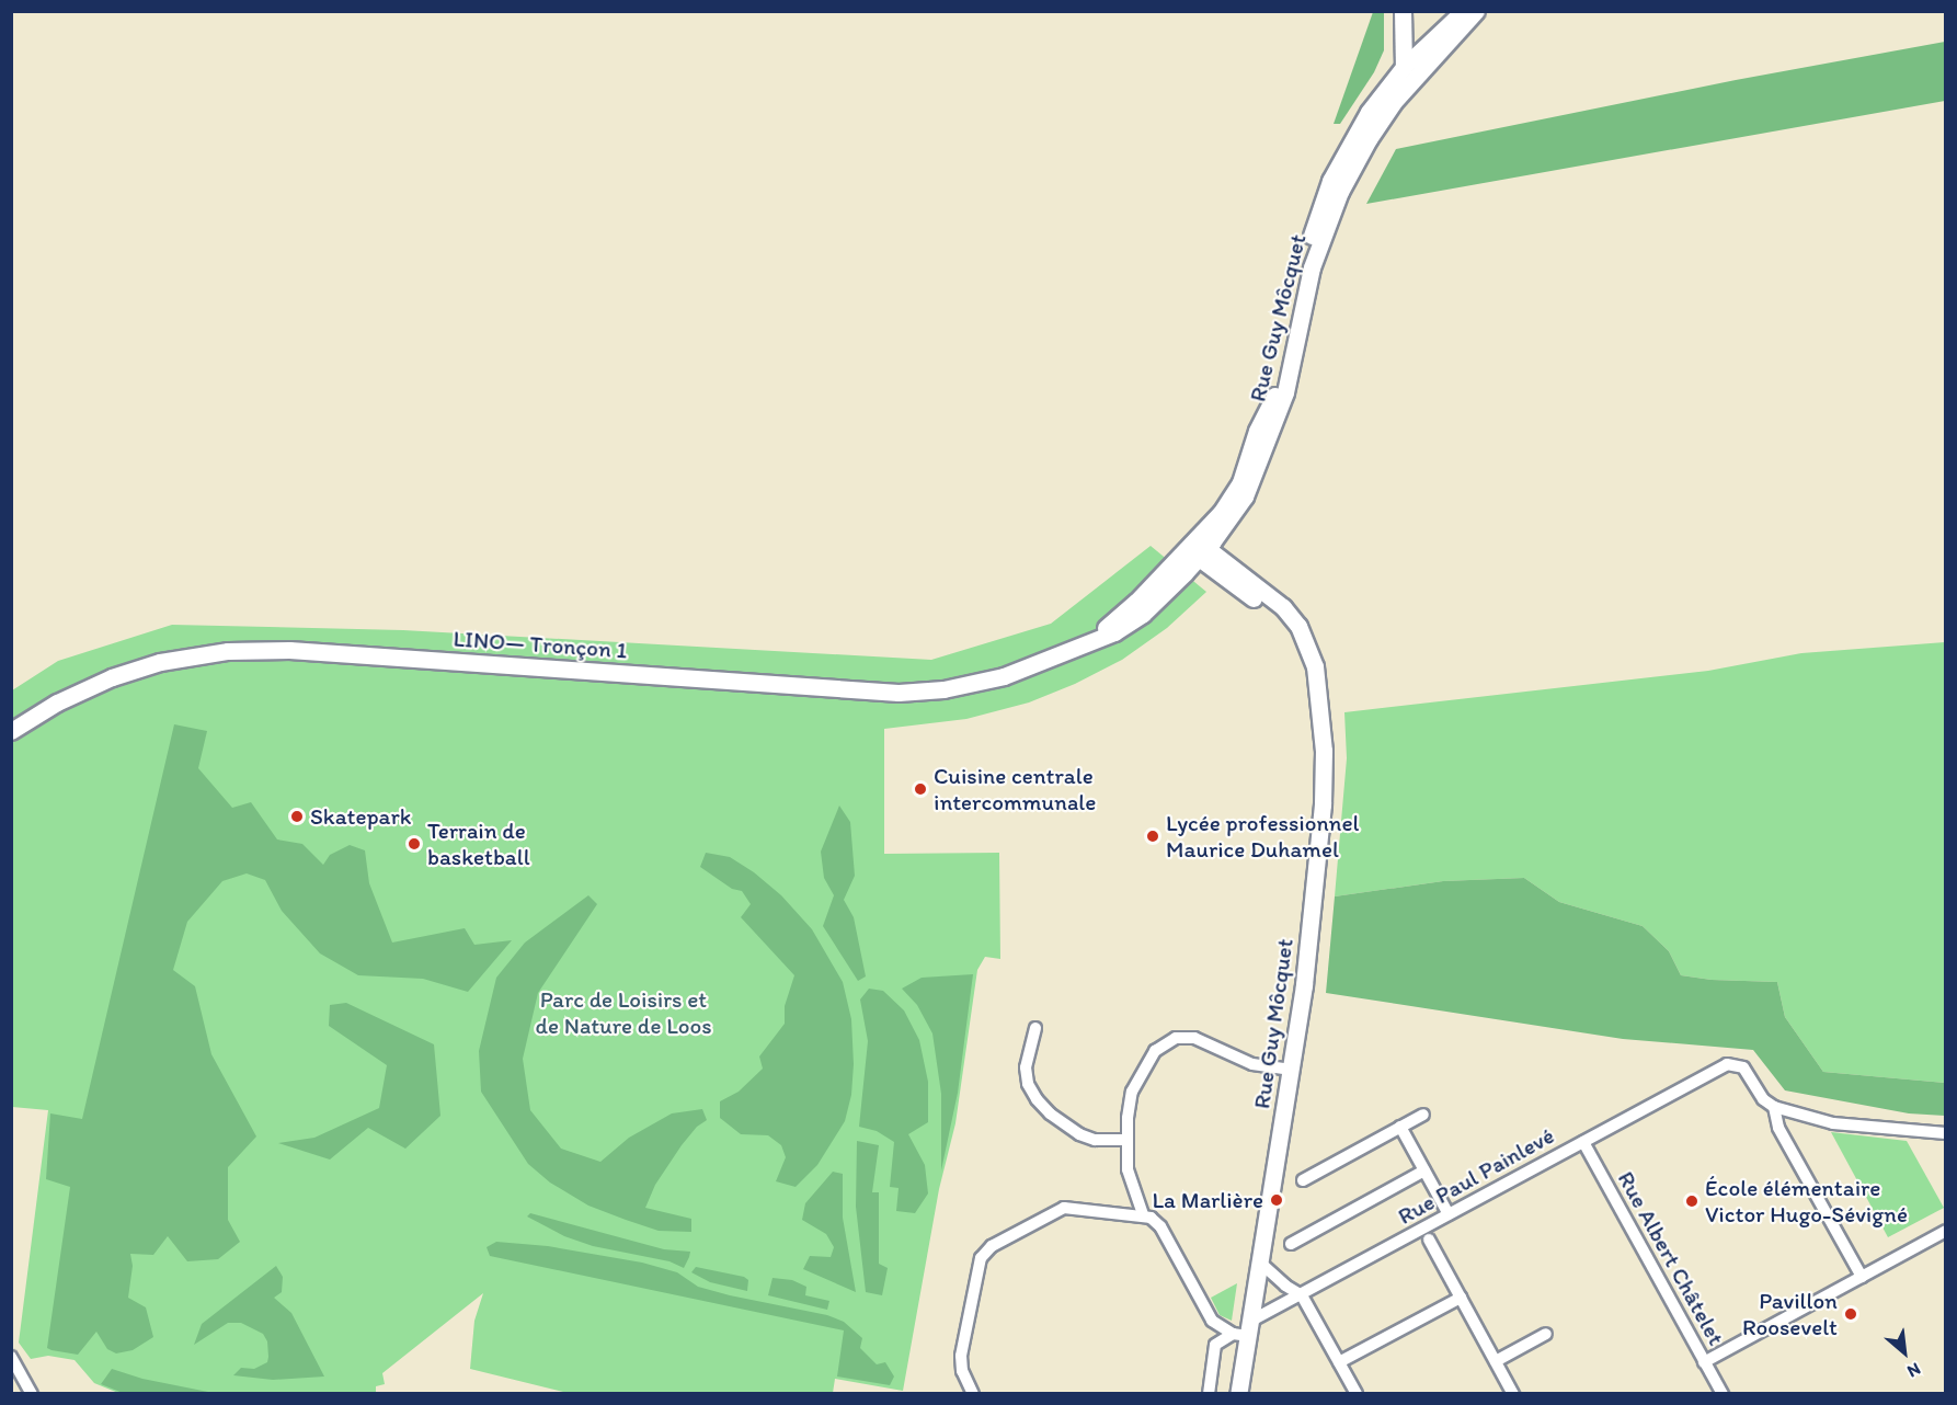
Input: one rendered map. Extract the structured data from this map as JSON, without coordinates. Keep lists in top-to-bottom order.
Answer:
{
  "streets": {
    "main road": ["Rue Guy Môcquet", "LINO— Tronçon 1"],
    "street": ["Rue Paul Painlevé", "Rue Albert Châtelet"]
  },
  "crossings": [
    ["Rue Guy Môcquet", "LINO— Tronçon 1"],
    ["Rue Guy Môcquet", "Rue Paul Painlevé"],
    ["Rue Paul Painlevé", "Rue Albert Châtelet"]
  ],
  "parks": ["Parc de Loisirs et de Nature de Loos"],
  "places": [
    "Cuisine centrale intercommunale",
    "Skatepark",
    "Lycée professionnel Maurice Duhamel",
    "Terrain de basketball",
    "La Marlière",
    "École élémentaire Victor Hugo-Sévigné",
    "Pavillon Roosevelt"
  ],
  "north": "bottom right"
}
